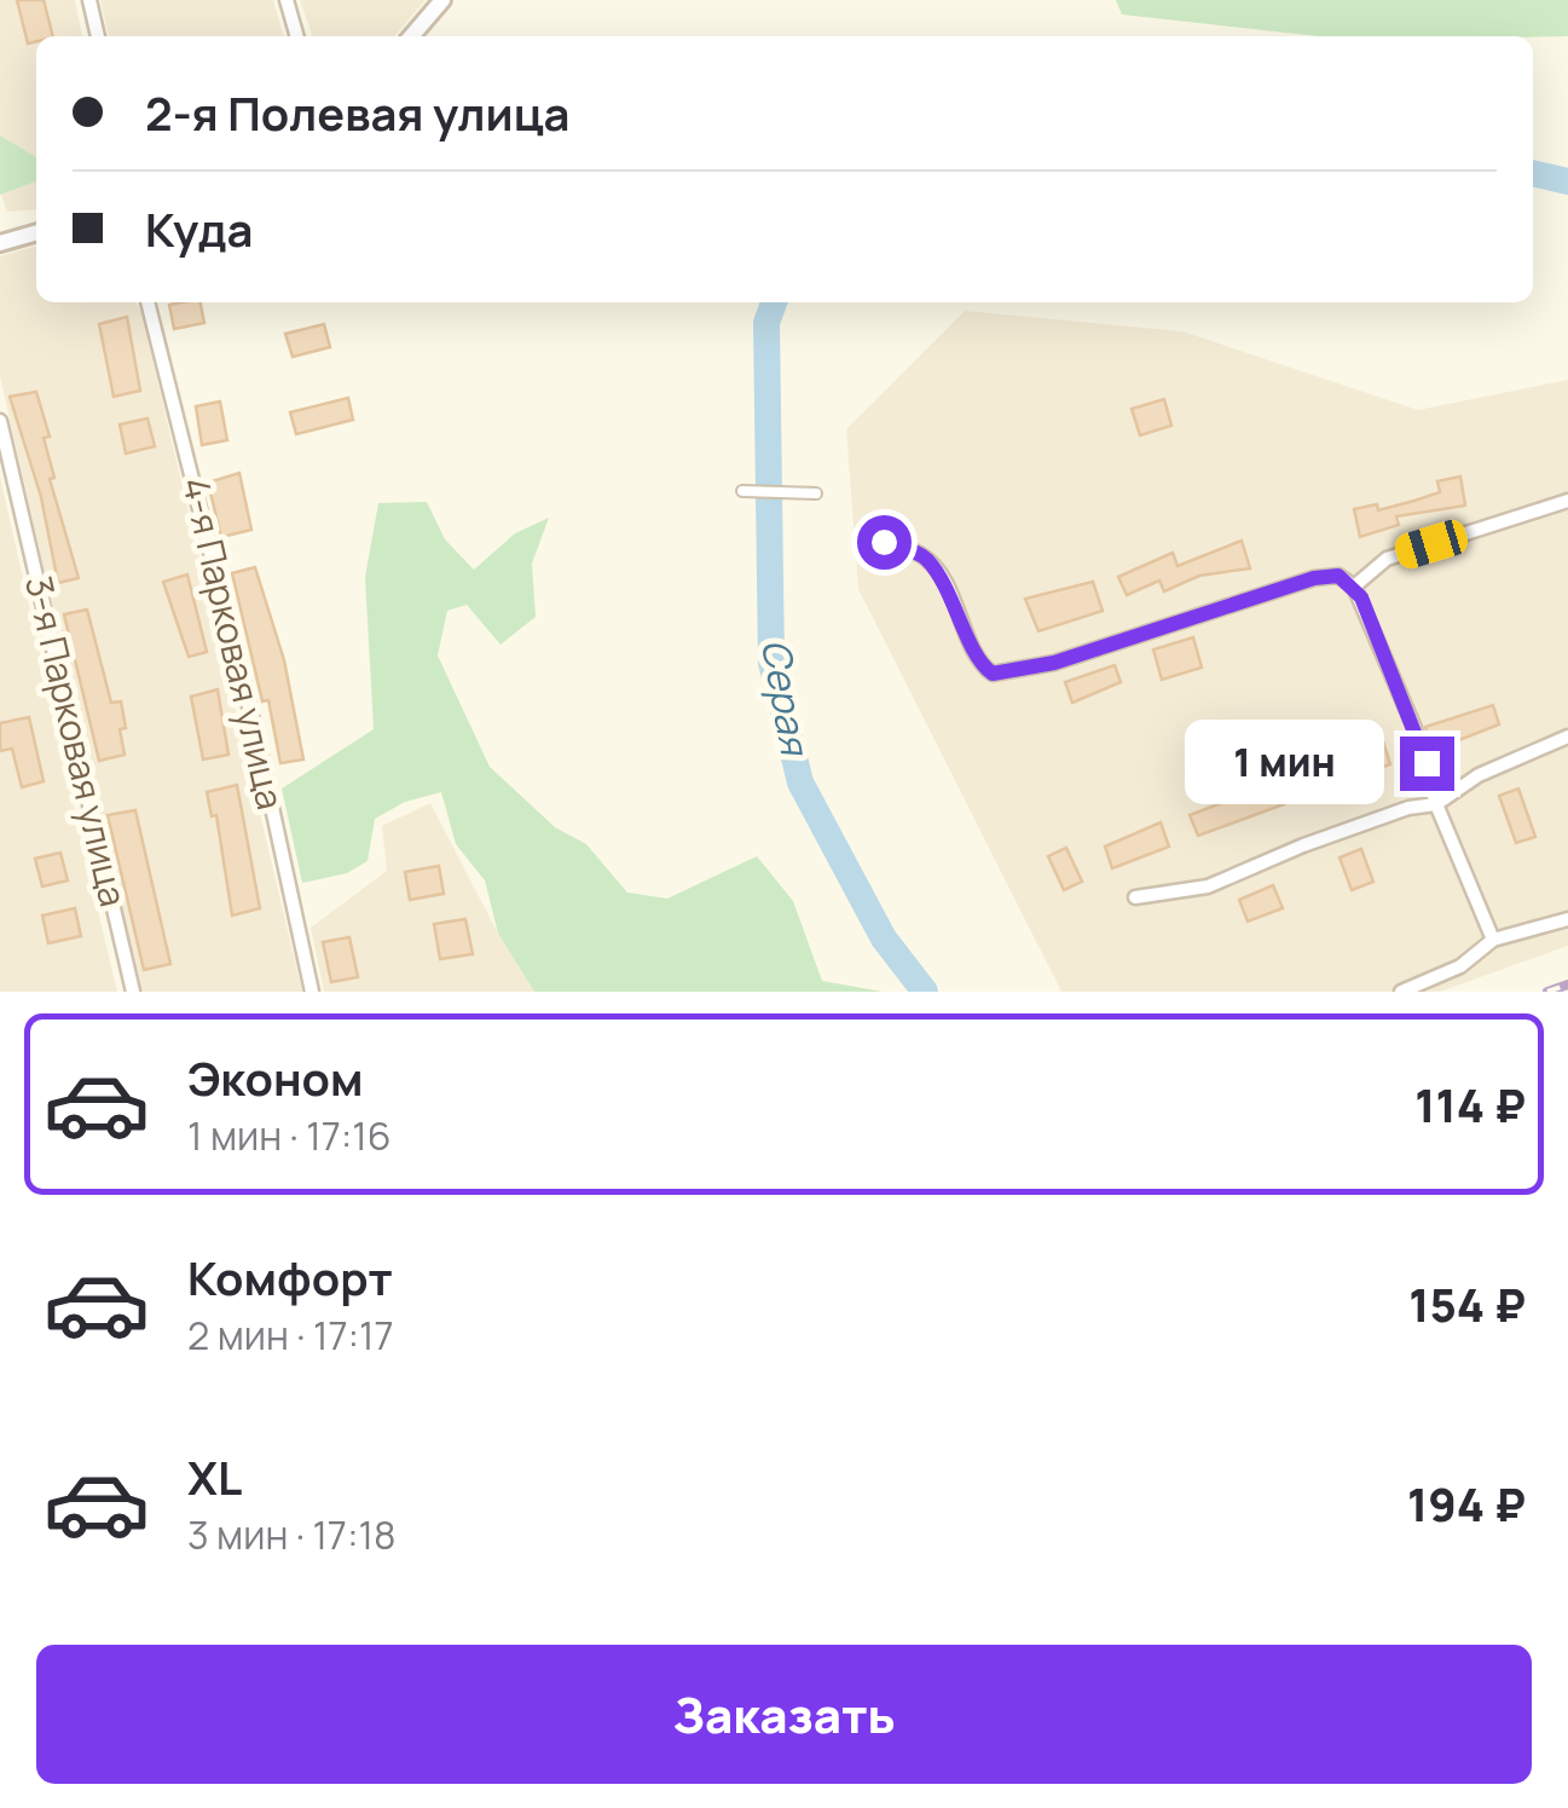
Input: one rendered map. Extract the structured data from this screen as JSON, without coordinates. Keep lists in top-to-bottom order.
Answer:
{
  "streets": {
    "street": ["4-я Парковая улица", "3-я Парковая улица"]
  },
  "water": ["Серая"],
  "page": {
    "banner": ["2-я Полевая улица", "Куда"],
    "bubble": "1 мин",
    "list": [
      {
        "name": "Эконом",
        "note": "1 мин · 17:16",
        "value": "114 ₽"
      },
      {
        "name": "Комфорт",
        "note": "2 мин · 17:17",
        "value": "154 ₽"
      },
      {
        "name": "XL",
        "note": "3 мин · 17:18",
        "value": "194 ₽"
      }
    ],
    "buttons": "Заказать"
  }
}
